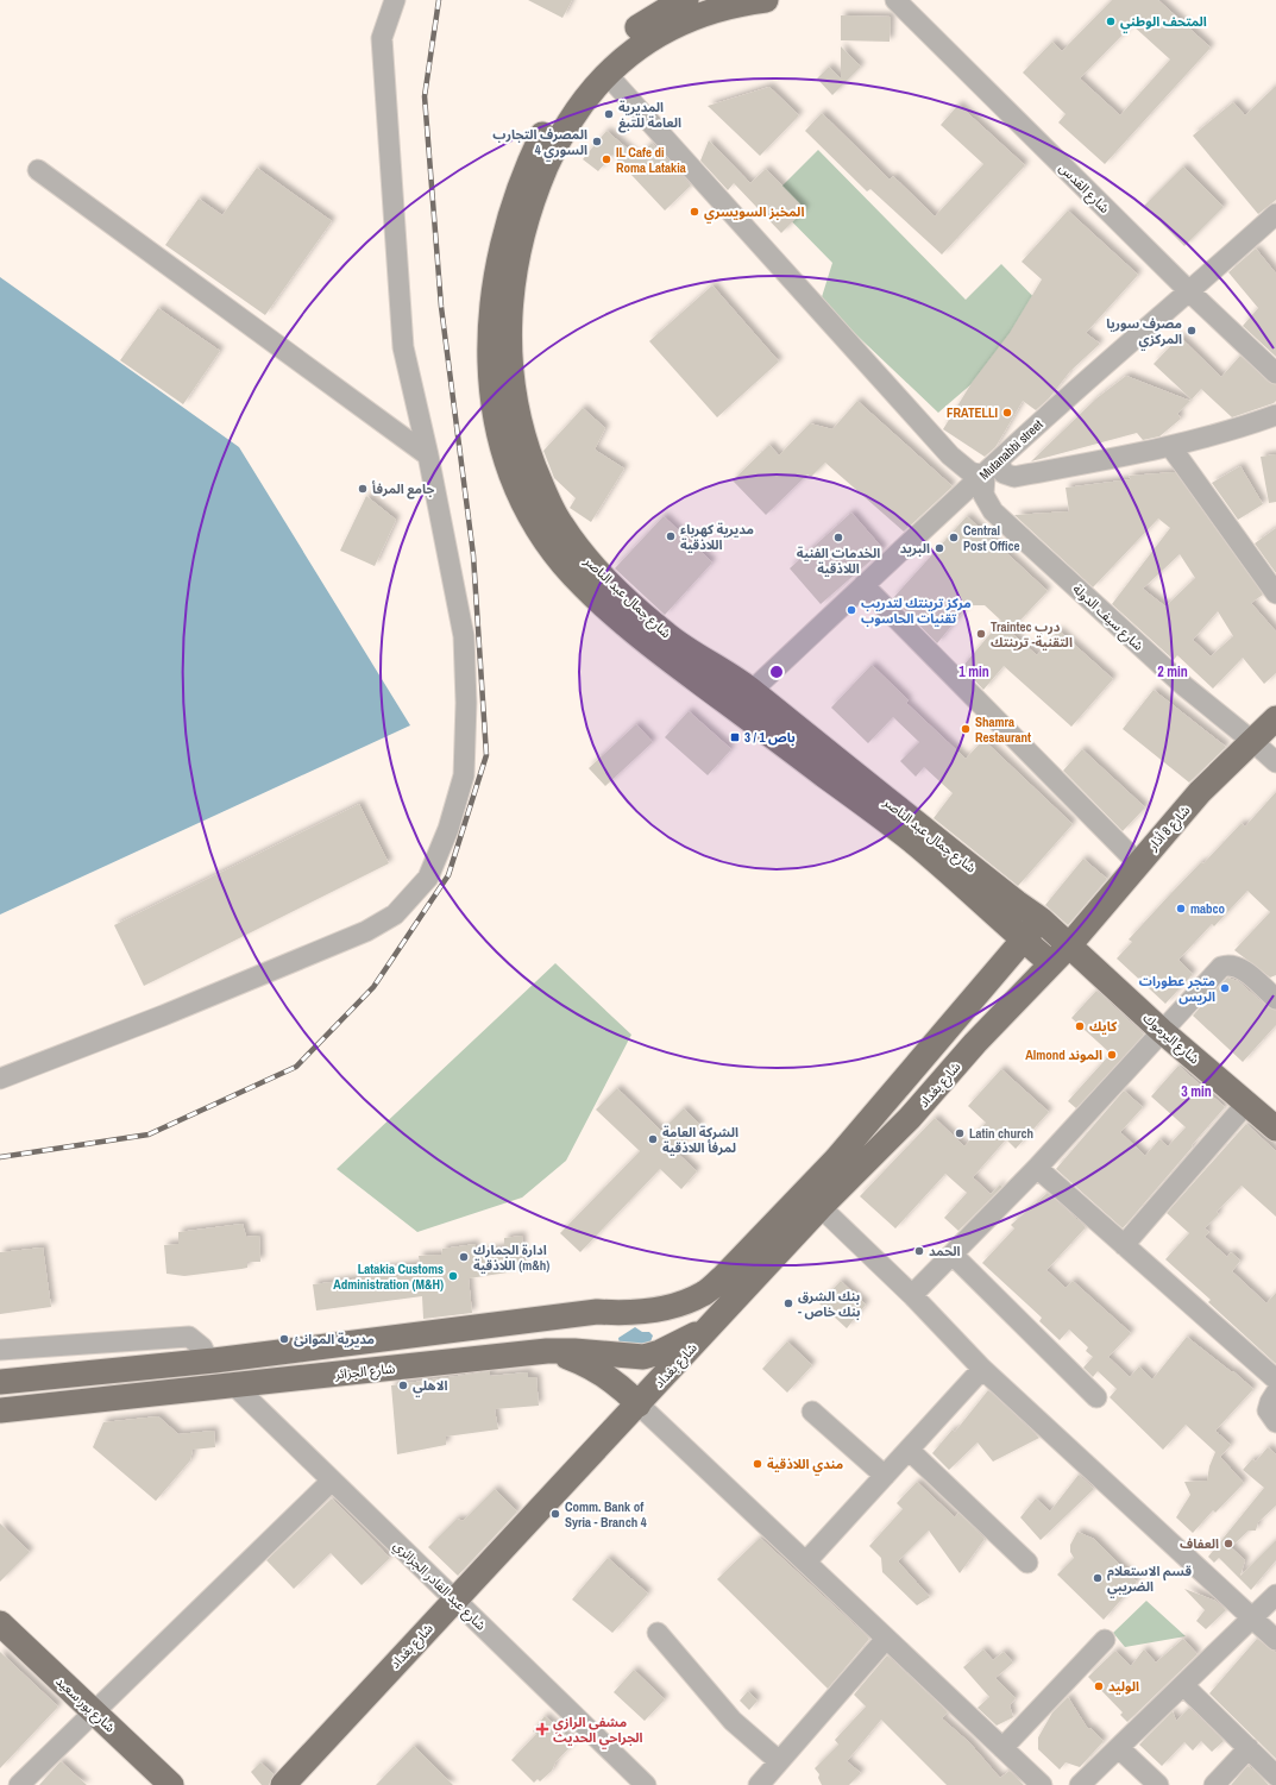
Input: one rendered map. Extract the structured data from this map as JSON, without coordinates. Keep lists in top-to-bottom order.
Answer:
{
  "streets": {
    "main road": [
      "شارع جمال عبد الناصر",
      "شارع 8 أذار",
      "شارع اليرموك",
      "شارع بغداد",
      "شارع الجزائر",
      "شارع بور سعيد"
    ],
    "street": [
      "شارع القدس",
      "Mutanabbi street",
      "شارع سيف الدولة",
      "شارع عبد القادر الجزائري"
    ]
  },
  "crossings": [
    ["شارع القدس", "Mutanabbi street"],
    ["Mutanabbi street", "شارع جمال عبد الناصر"],
    ["Mutanabbi street", "شارع سيف الدولة"],
    ["شارع جمال عبد الناصر", "شارع 8 أذار"],
    ["شارع جمال عبد الناصر", "شارع اليرموك"],
    ["شارع جمال عبد الناصر", "شارع بغداد"],
    ["شارع سيف الدولة", "شارع 8 أذار"],
    ["شارع 8 أذار", "شارع اليرموك"],
    ["شارع 8 أذار", "شارع بغداد"],
    ["شارع اليرموك", "شارع بغداد"],
    ["شارع بغداد", "شارع الجزائر"],
    ["شارع بغداد", "شارع عبد القادر الجزائري"],
    ["شارع الجزائر", "شارع عبد القادر الجزائري"]
  ],
  "places": {
    "other": [
      "المتحف الوطني",
      "المديرية العامة للتبغ",
      "المصرف التجارب السوري 4",
      "IL Cafe di Roma Latakia",
      "المخبز السويسري",
      "مصرف سوريا المركزي",
      "FRATELLI",
      "جامع المرفأ",
      "مديرية كهرباء اللاذقية",
      "الخدمات الفنية اللاذقية",
      "Central Post Office",
      "البريد",
      "مركز ترينتك لتدريب تقنيات الحاسوب",
      "Traintec درب التقنية- ترينتك",
      "Shamra Restaurant",
      "mabco",
      "متجر عطورات الريس",
      "كايك",
      "Almond الموند",
      "Latin church",
      "الشركة العامة لمرفأ اللاذقية",
      "الحمد",
      "ادارة الجمارك اللاذقية (m&h)",
      "Latakia Customs Administration (M&H)",
      "بنك الشرق - بنك خاص",
      "مديرية الموانئ",
      "الاهلي",
      "مندي اللاذقية",
      "Comm. Bank of Syria - Branch 4",
      "العفاف",
      "قسم الاستعلام الضريبي",
      "الوليد"
    ],
    "transit": ["باص 1 / 3"],
    "health": ["مشفى الرازي الجراحي الحديث"]
  },
  "rings": ["1 min", "2 min", "3 min"]
}
